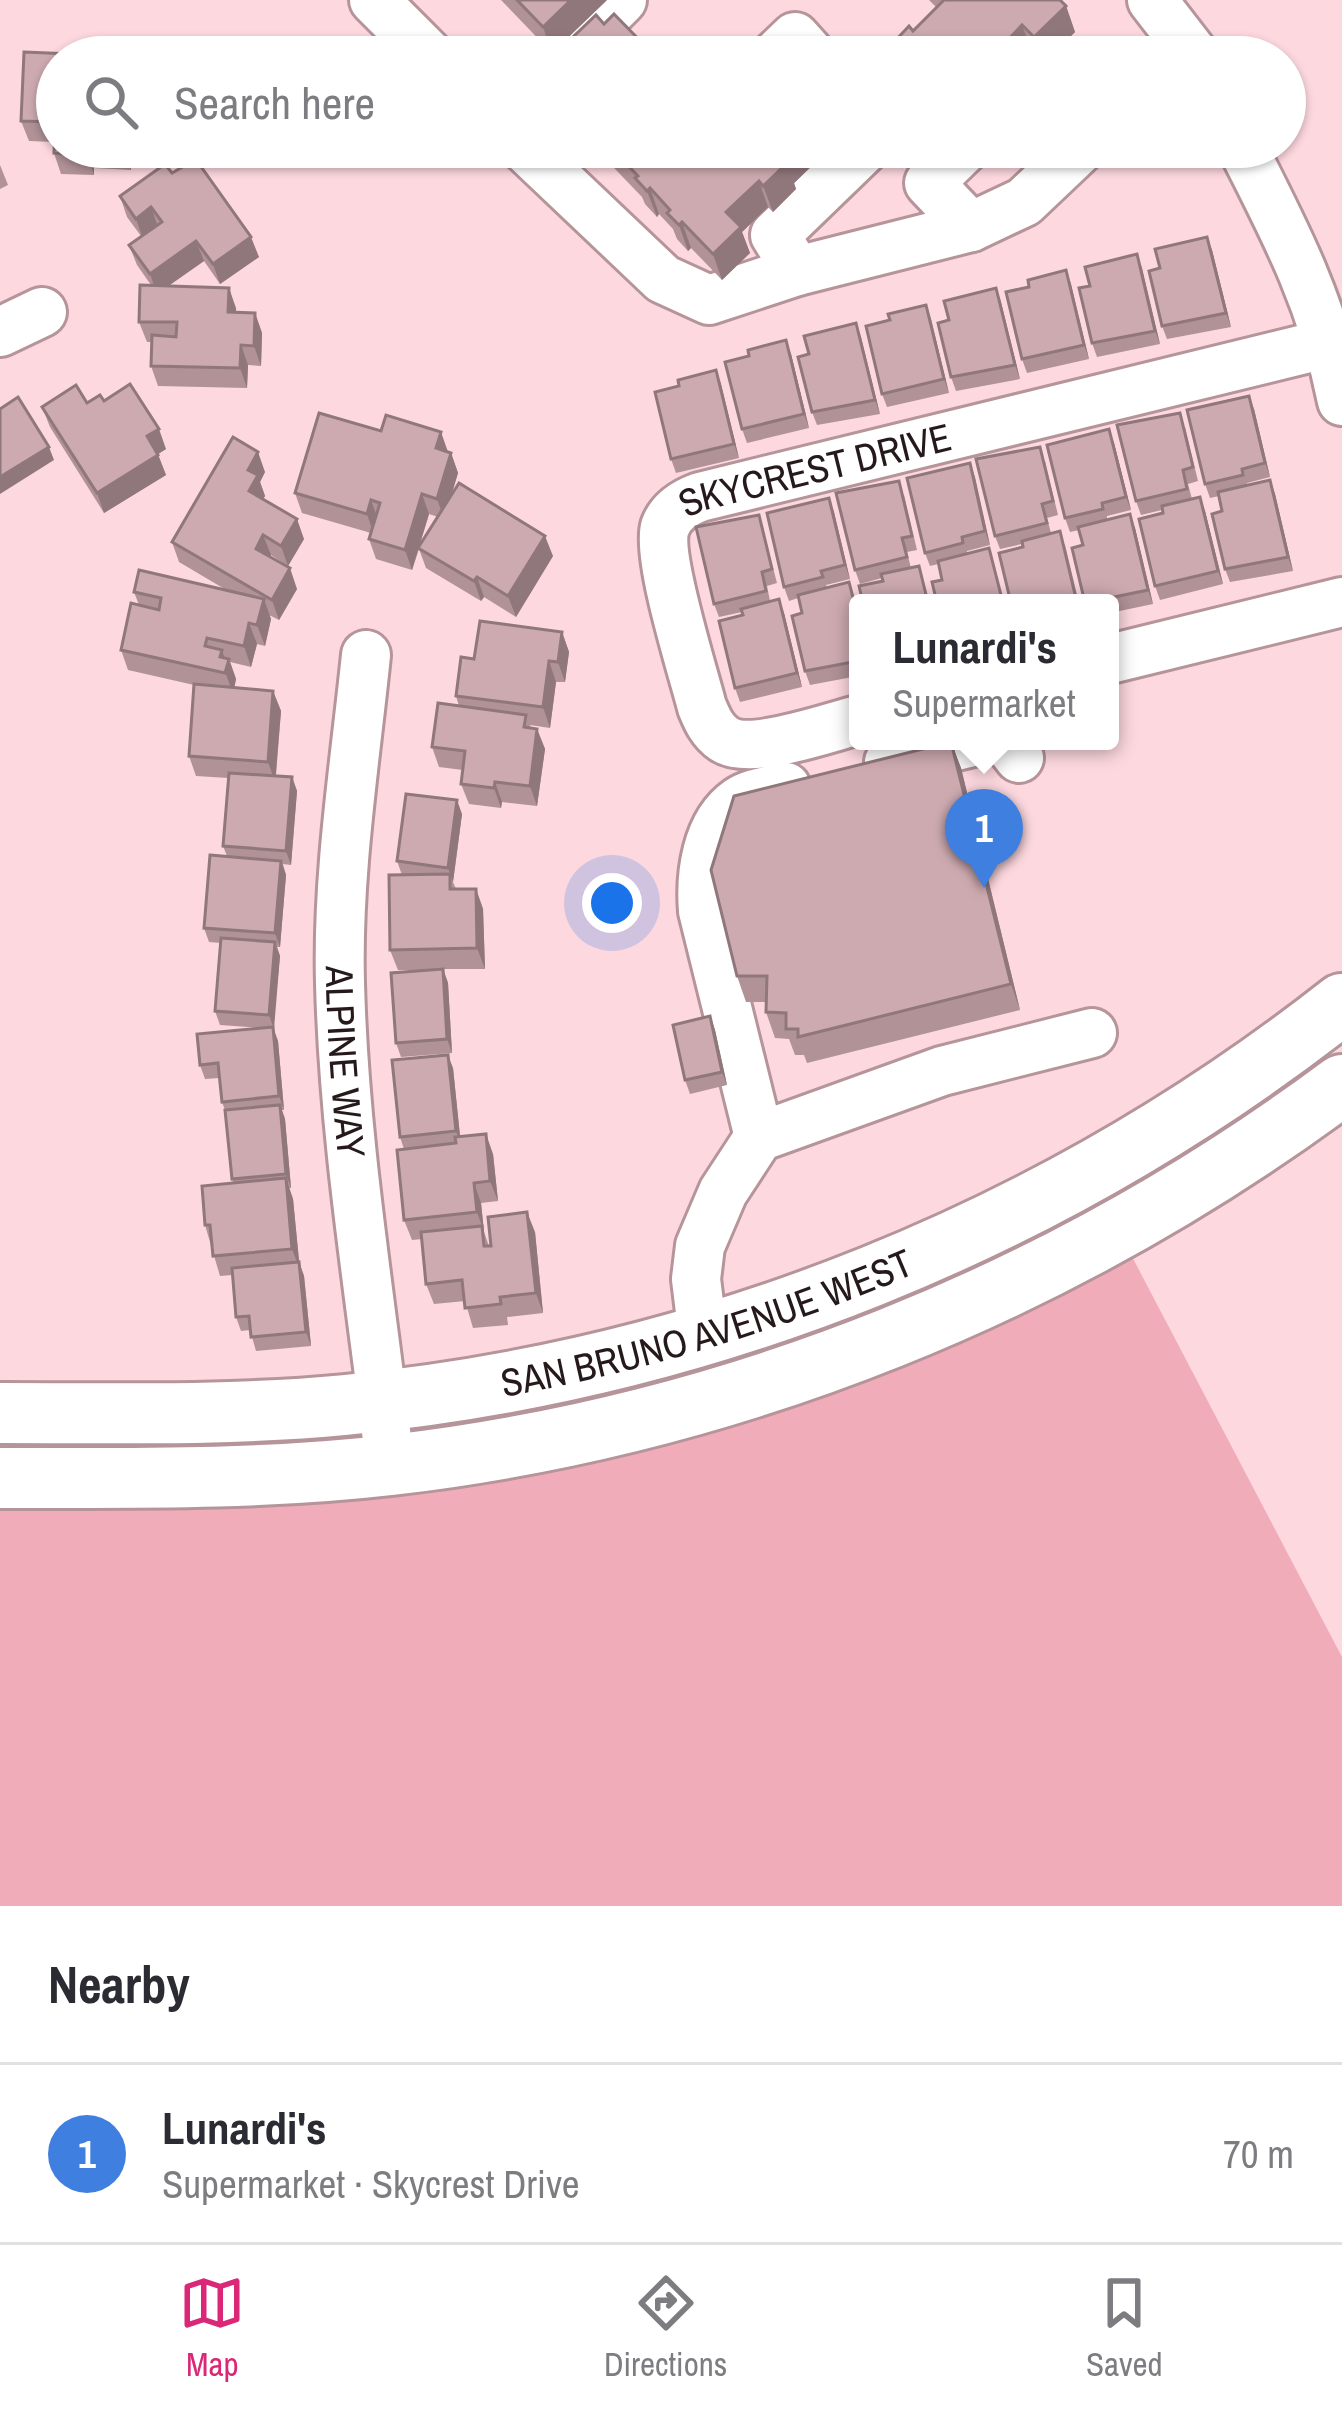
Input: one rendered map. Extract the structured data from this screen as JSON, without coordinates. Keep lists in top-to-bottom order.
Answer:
{
  "streets": {
    "main road": ["SAN BRUNO AVENUE WEST"],
    "street": ["SKYCREST DRIVE", "ALPINE WAY"]
  },
  "crossings": [
    ["ALPINE WAY", "SAN BRUNO AVENUE WEST"]
  ],
  "page": {
    "search": "Search here",
    "popup": ["Lunardi's", "Supermarket"],
    "pins": "1",
    "heading": "Nearby",
    "list": [
      {
        "mark": "1",
        "name": "Lunardi's",
        "note": "Supermarket · Skycrest Drive",
        "value": "70 m"
      }
    ],
    "nav": ["Map", "Directions", "Saved"]
  }
}
